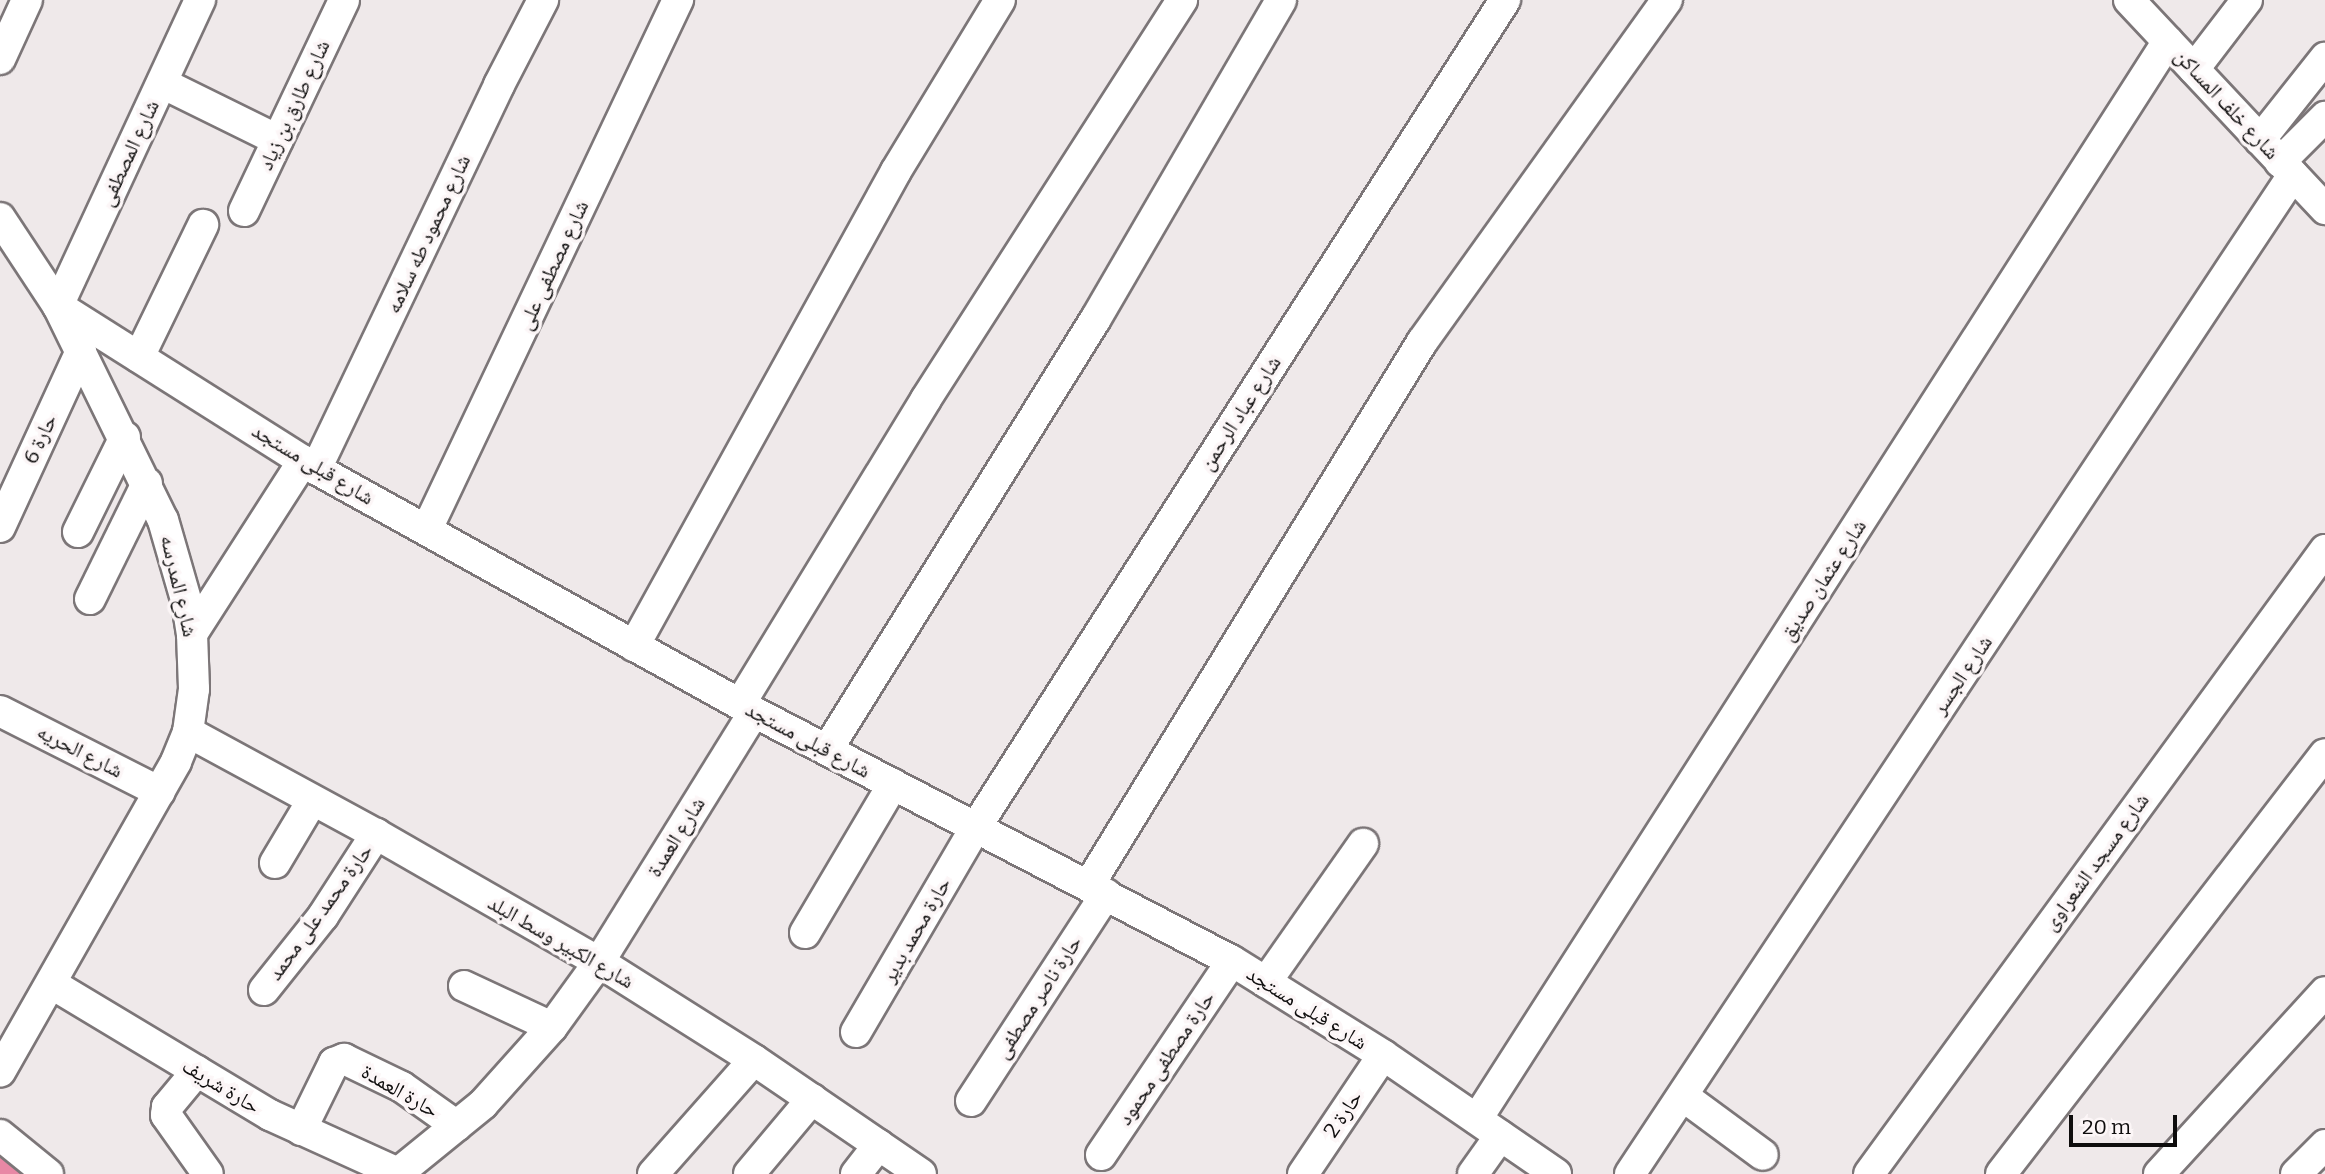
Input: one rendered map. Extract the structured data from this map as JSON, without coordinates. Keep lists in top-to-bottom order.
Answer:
{
  "streets": {
    "street": [
      "شارع خلف المساكن",
      "شارع طارق بن زياد",
      "شارع المصطفى",
      "شارع محمود طه سلامه",
      "شارع مصطفى على",
      "شارع عباد الرحمن",
      "حارة 6",
      "شارع قبلى مستجد",
      "شارع عثمان صديق",
      "شارع المدرسه",
      "شارع الجسر",
      "شارع الحريه",
      "شارع العمدة",
      "شارع مسجد الشعراوى",
      "حارة محمد على محمد",
      "حارة محمد بدير",
      "شارع الكبير وسط البلد",
      "حارة ناصر مصطفى",
      "حارة مصطفى محمود",
      "حارة شريف",
      "حارة العمدة",
      "حارة 2"
    ]
  },
  "crossings": [
    ["شارع خلف المساكن", "شارع عثمان صديق"],
    ["شارع خلف المساكن", "شارع الجسر"],
    ["شارع المصطفى", "شارع قبلى مستجد"],
    ["شارع المصطفى", "شارع المدرسه"],
    ["شارع محمود طه سلامه", "شارع قبلى مستجد"],
    ["شارع محمود طه سلامه", "شارع المدرسه"],
    ["شارع مصطفى على", "شارع قبلى مستجد"],
    ["شارع عباد الرحمن", "شارع قبلى مستجد"],
    ["شارع عباد الرحمن", "حارة محمد بدير"],
    ["حارة 6", "شارع المدرسه"],
    ["شارع قبلى مستجد", "شارع عثمان صديق"],
    ["شارع قبلى مستجد", "شارع المدرسه"],
    ["شارع قبلى مستجد", "شارع العمدة"],
    ["شارع قبلى مستجد", "حارة محمد بدير"],
    ["شارع قبلى مستجد", "حارة ناصر مصطفى"],
    ["شارع قبلى مستجد", "حارة مصطفى محمود"],
    ["شارع قبلى مستجد", "حارة 2"],
    ["شارع المدرسه", "شارع الحريه"],
    ["شارع المدرسه", "شارع الكبير وسط البلد"],
    ["شارع المدرسه", "حارة شريف"],
    ["شارع العمدة", "شارع الكبير وسط البلد"],
    ["شارع العمدة", "حارة شريف"],
    ["شارع العمدة", "حارة العمدة"],
    ["حارة محمد على محمد", "شارع الكبير وسط البلد"],
    ["حارة شريف", "حارة العمدة"]
  ],
  "scale_bar": "20 m"
}
